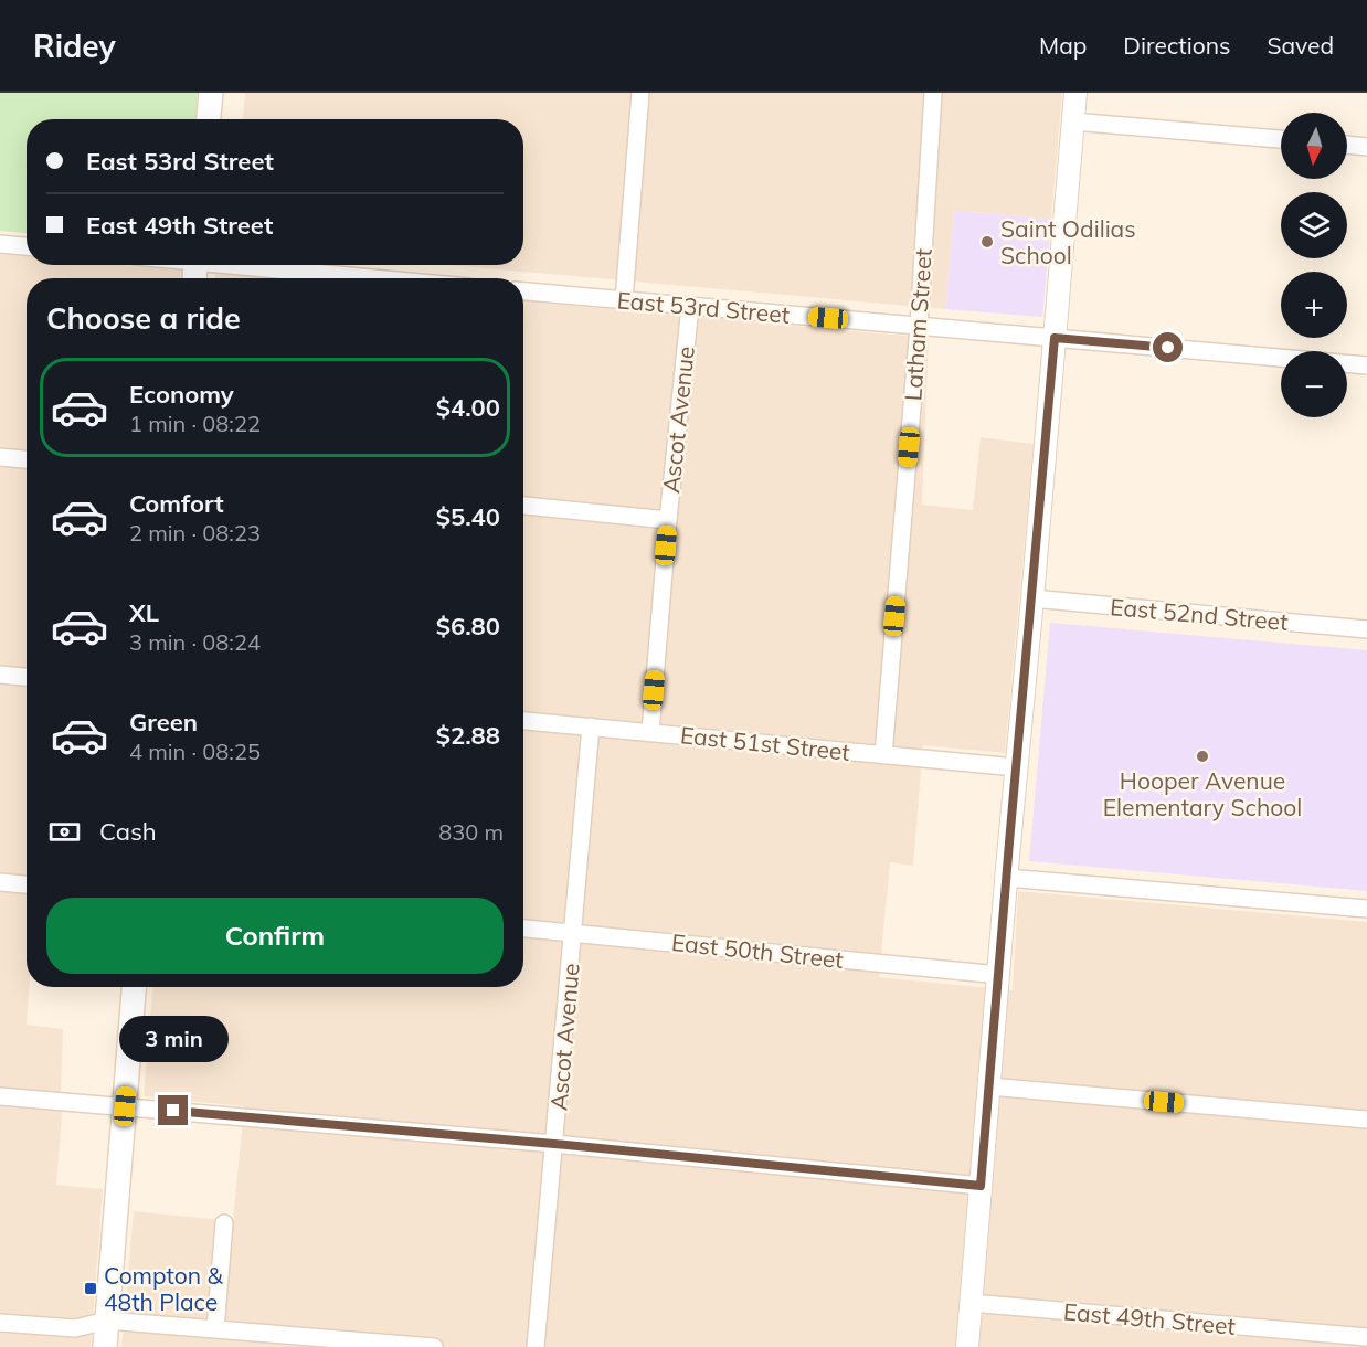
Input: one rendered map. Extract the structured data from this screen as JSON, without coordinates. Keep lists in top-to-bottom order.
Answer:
{
  "streets": {
    "street": [
      "East 53rd Street",
      "Latham Street",
      "Ascot Avenue",
      "East 52nd Street",
      "East 51st Street",
      "East 50th Street",
      "East 49th Street"
    ]
  },
  "crossings": [
    ["East 53rd Street", "Latham Street"],
    ["East 53rd Street", "Ascot Avenue"],
    ["Latham Street", "East 51st Street"],
    ["Ascot Avenue", "East 51st Street"],
    ["Ascot Avenue", "East 50th Street"]
  ],
  "places": {
    "other": ["Saint Odilias School", "Hooper Avenue Elementary School"],
    "transit": ["Compton & 48th Place"]
  },
  "north": "bottom",
  "page": {
    "header": "Ridey",
    "nav": ["Map", "Directions", "Saved"],
    "map_buttons": ["+", "−"],
    "banner": ["East 53rd Street", "East 49th Street"],
    "heading": "Choose a ride",
    "list": [
      {
        "name": "Economy",
        "note": "1 min · 08:22",
        "value": "$4.00"
      },
      {
        "name": "Comfort",
        "note": "2 min · 08:23",
        "value": "$5.40"
      },
      {
        "name": "XL",
        "note": "3 min · 08:24",
        "value": "$6.80"
      },
      {
        "name": "Green",
        "note": "4 min · 08:25",
        "value": "$2.88"
      }
    ],
    "pay": ["Cash", "830 m"],
    "buttons": "Confirm",
    "bubble": "3 min"
  }
}
